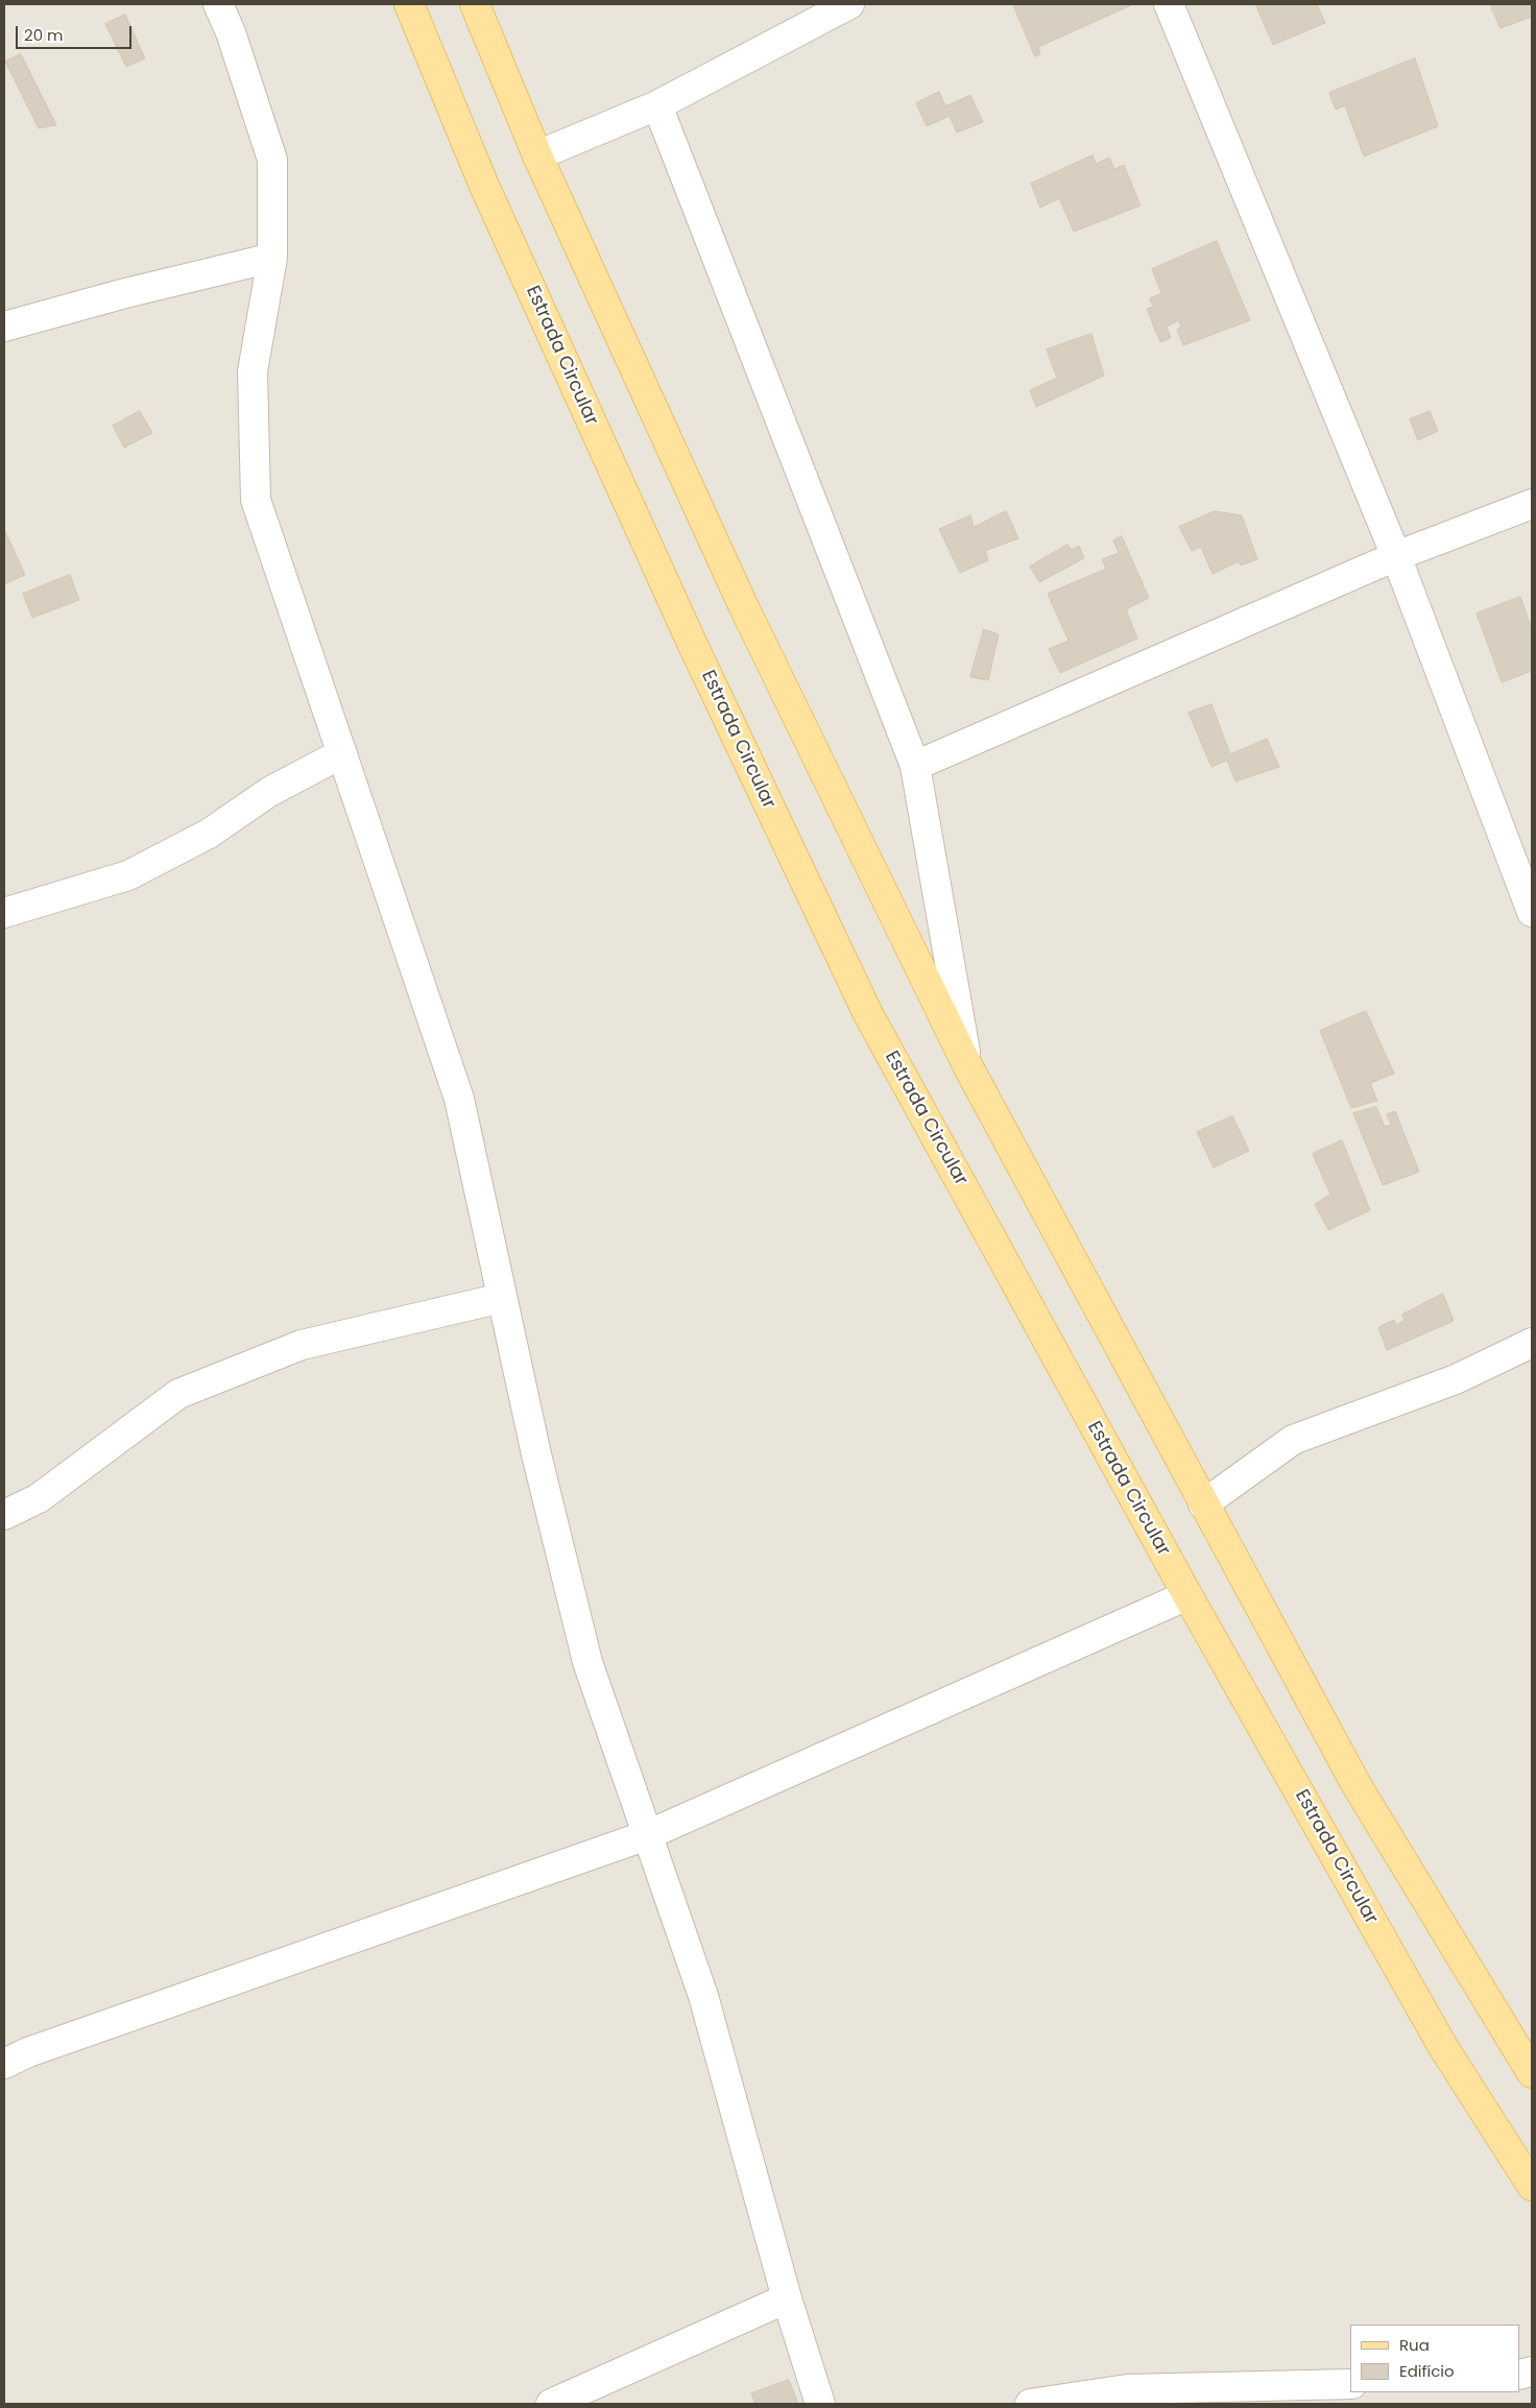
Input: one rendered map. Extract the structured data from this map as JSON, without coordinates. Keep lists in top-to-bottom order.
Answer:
{
  "streets": {
    "main road": ["Estrada Circular"]
  },
  "legend": ["Rua", "Edifício"],
  "scale_bar": "20 m"
}
